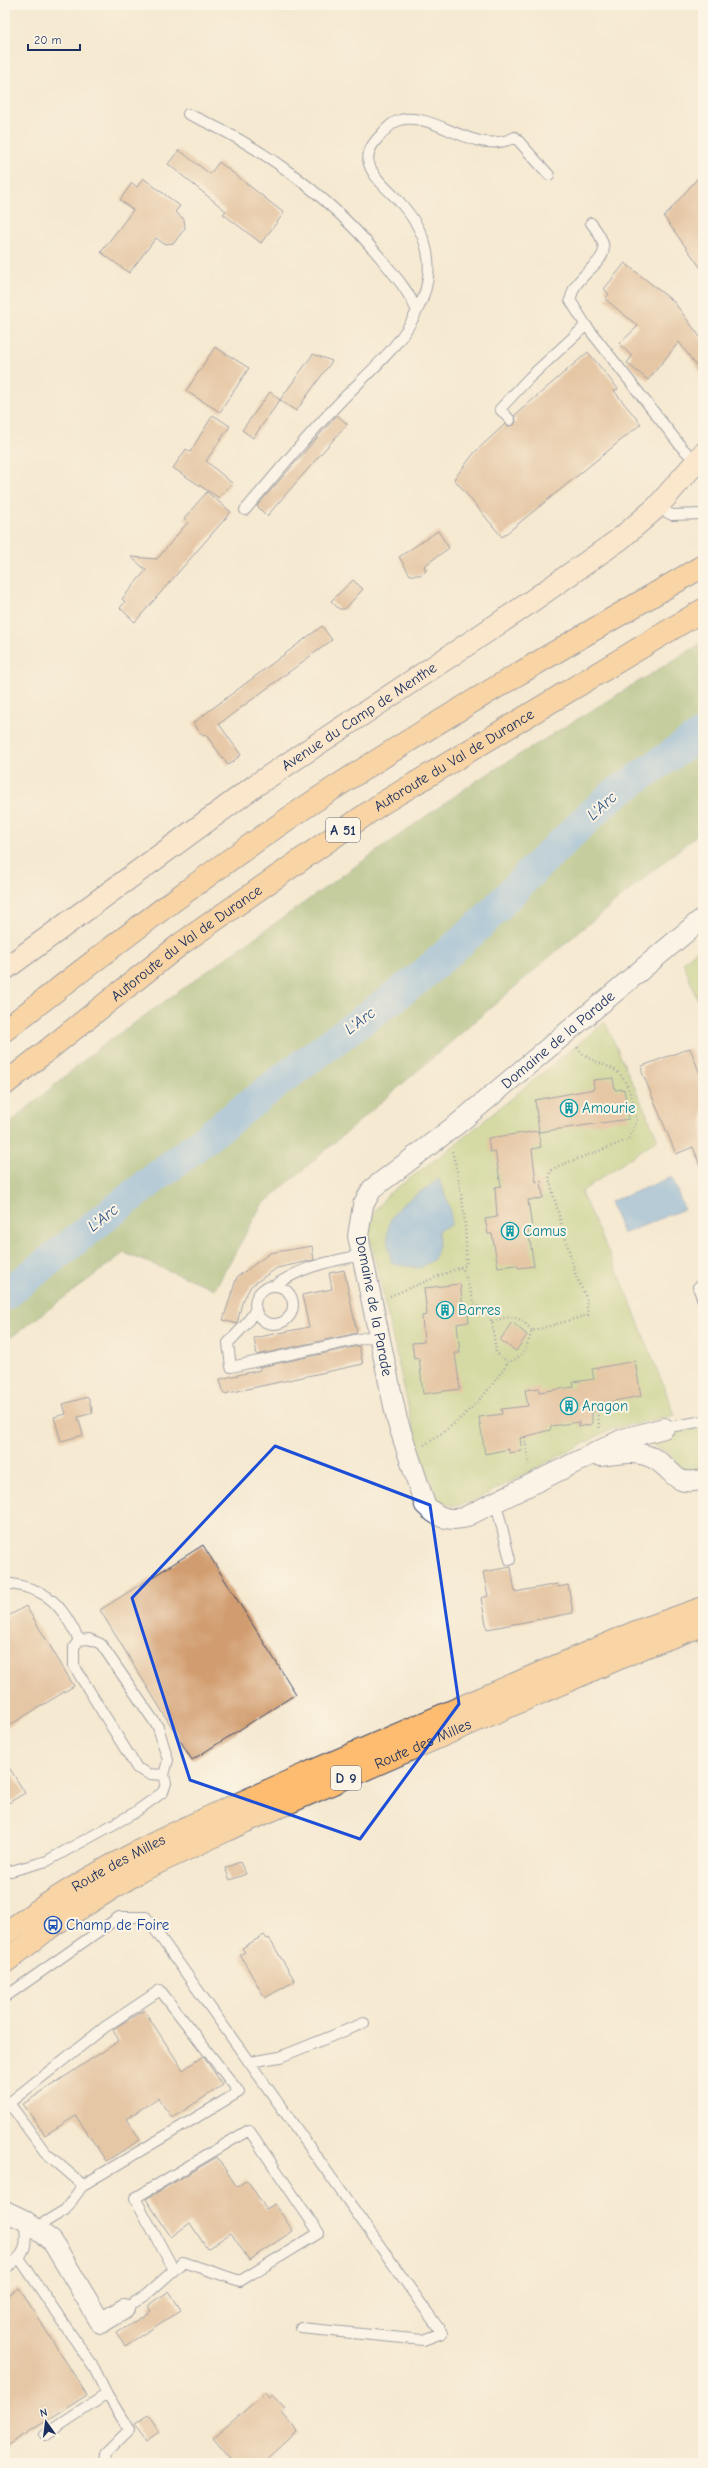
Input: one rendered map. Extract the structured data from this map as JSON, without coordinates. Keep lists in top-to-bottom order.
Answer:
{
  "streets": {
    "main road": [
      "Avenue du Camp de Menthe",
      "Autoroute du Val de Durance",
      "A 51",
      "Route des Milles",
      "D 9"
    ],
    "street": ["Domaine de la Parade"]
  },
  "water": ["L'Arc"],
  "places": {
    "building": [
      "Amourie",
      "Camus",
      "Barres",
      "Aragon"
    ],
    "bus stop": ["Champ de Foire"]
  },
  "scale_bar": "20 m",
  "north": "top"
}
